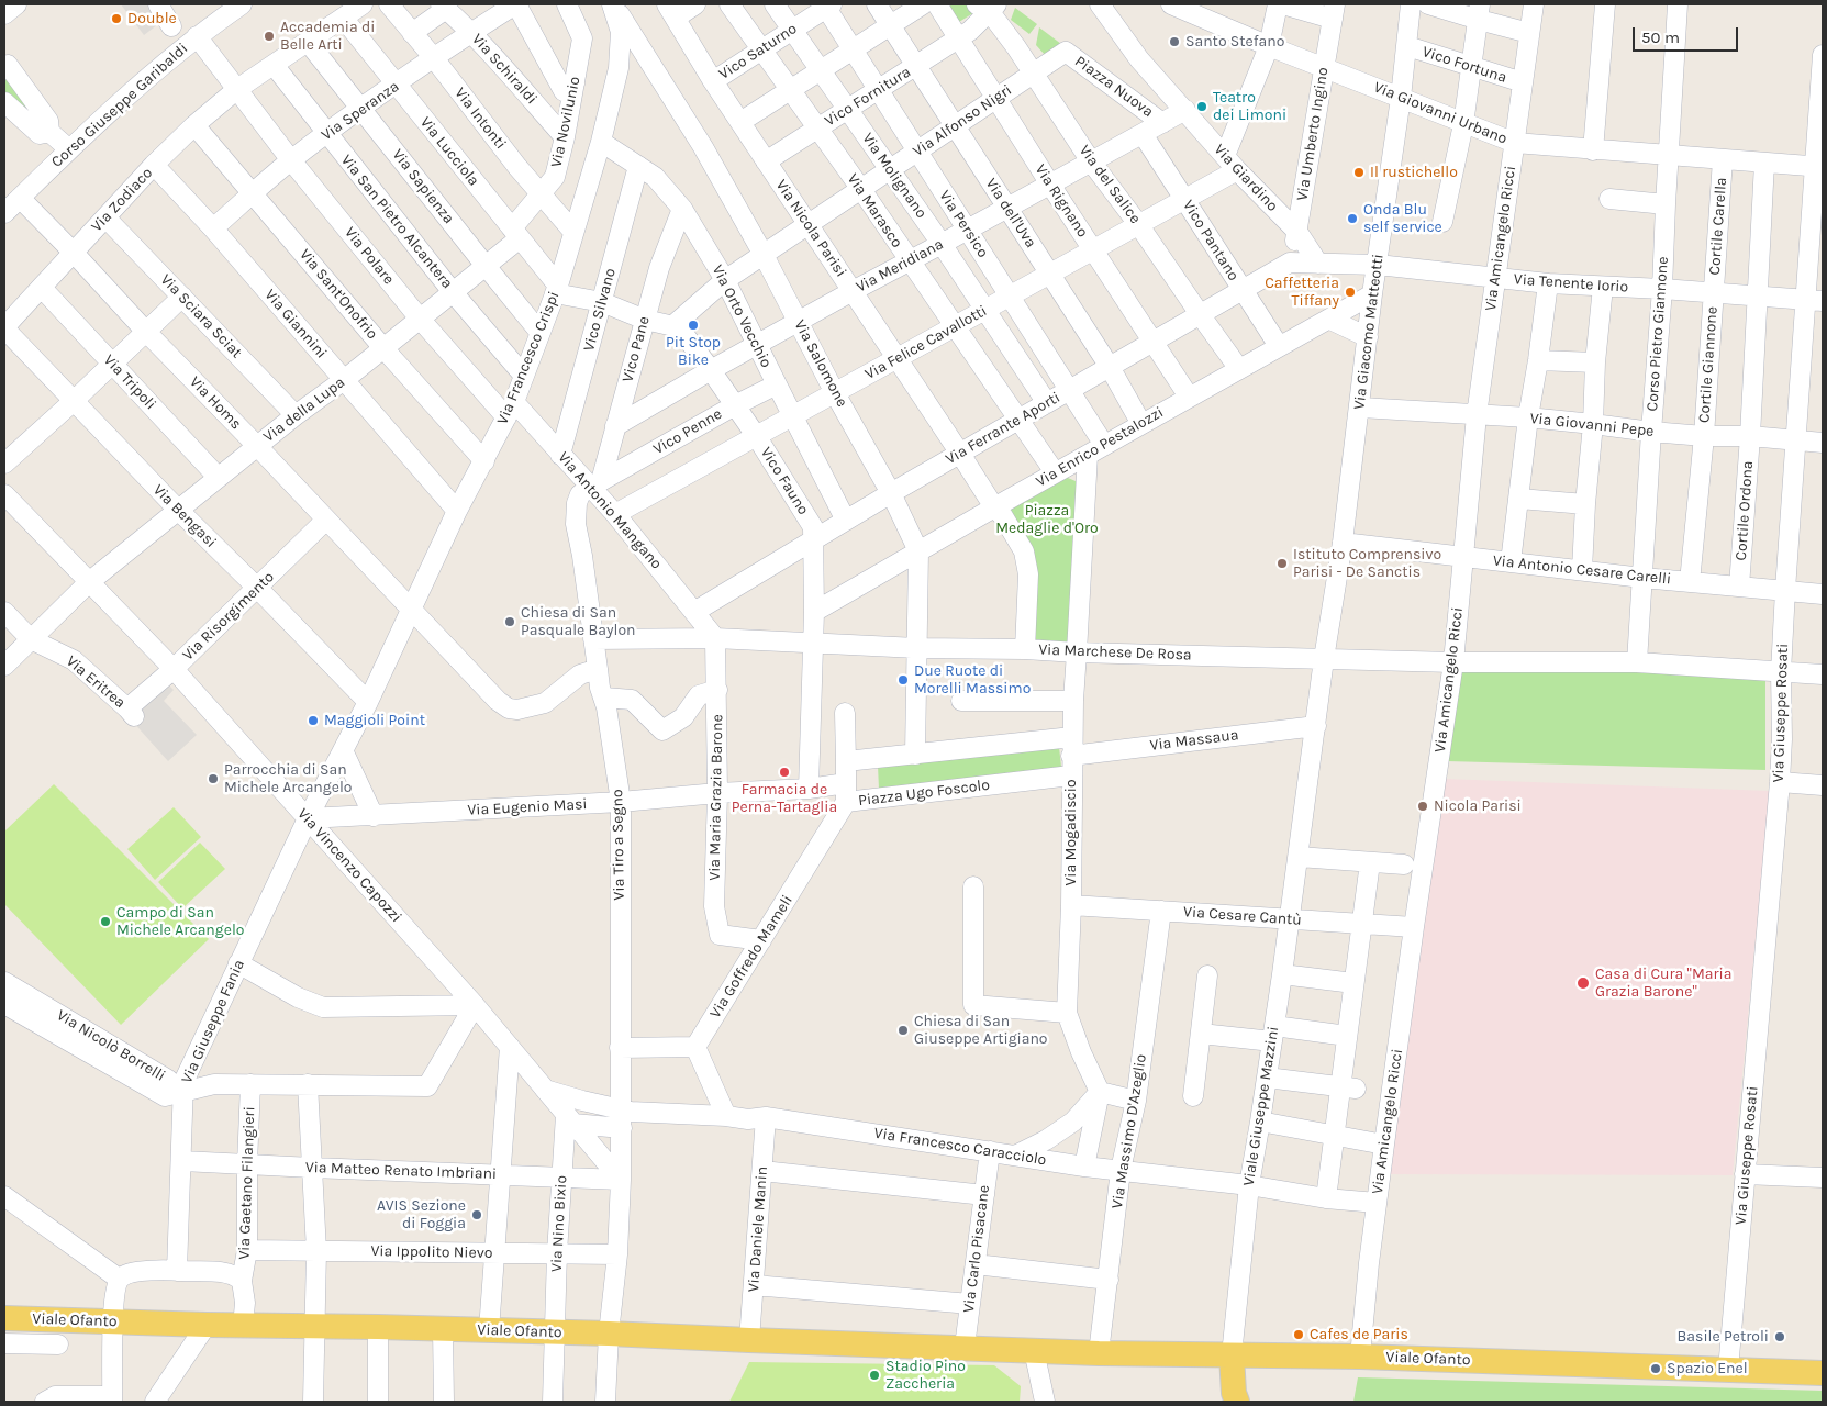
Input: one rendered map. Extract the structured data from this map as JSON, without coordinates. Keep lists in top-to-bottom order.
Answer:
{
  "streets": {
    "main road": ["Viale Ofanto"],
    "street": [
      "Vico Saturno",
      "Vico Fortuna",
      "Via Schiraldi",
      "Piazza Nuova",
      "Vico Fornitura",
      "Corso Giuseppe Garibaldi",
      "Via Speranza",
      "Via Giovanni Urbano",
      "Via Intonti",
      "Via Alfonso Nigri",
      "Via Novilunio",
      "Via Umberto Ingino",
      "Via Lucciola",
      "Via Molignano",
      "Via Giardino",
      "Via del Salice",
      "Via Sapienza",
      "Via Zodiaco",
      "Via Rignano",
      "Via Marasco",
      "Via dell'Uva",
      "Via San Pietro Alcantera",
      "Via Persico",
      "Cortile Carella",
      "Via Nicola Parisi",
      "Via Amicangelo Ricci",
      "Vico Pantano",
      "Via Polare",
      "Via Meridiana",
      "Via Tenente Iorio",
      "Via Sant'Onofrio",
      "Vico Silvano",
      "Via Sciara Sciat",
      "Via Orto Vecchio",
      "Via Giannini",
      "Via Giacomo Matteotti",
      "Corso Pietro Giannone",
      "Via Felice Cavallotti",
      "Vico Pane",
      "Via Francesco Crispi",
      "Via Salomone",
      "Cortile Giannone",
      "Via Tripoli",
      "Via Homs",
      "Via della Lupa",
      "Via Giovanni Pepe",
      "Via Ferrante Aporti",
      "Vico Penne",
      "Via Enrico Pestalozzi",
      "Vico Fauno",
      "Via Antonio Mangano",
      "Cortile Ordona",
      "Via Bengasi",
      "Via Antonio Cesare Carelli",
      "Via Risorgimento",
      "Via Marchese De Rosa",
      "Via Eritrea",
      "Via Giuseppe Rosati",
      "Via Massaua",
      "Piazza Ugo Foscolo",
      "Via Maria Grazia Barone",
      "Via Eugenio Masi",
      "Via Mogadiscio",
      "Via Tiro a Segno",
      "Via Vincenzo Capozzi",
      "Via Cesare Cantù",
      "Via Goffredo Mameli",
      "Via Giuseppe Fania",
      "Via Nicolò Borrelli",
      "Viale Giuseppe Mazzini",
      "Via Massimo D'Azeglio",
      "Via Francesco Caracciolo",
      "Via Matteo Renato Imbriani",
      "Via Gaetano Filangieri",
      "Via Nino Bixio",
      "Via Daniele Manin",
      "Via Carlo Pisacane",
      "Via Ippolito Nievo"
    ]
  },
  "crossings": [
    ["Vico Saturno", "Via Molignano"],
    ["Vico Saturno", "Via Marasco"],
    ["Vico Saturno", "Via Persico"],
    ["Vico Saturno", "Via Nicola Parisi"],
    ["Vico Fortuna", "Via Amicangelo Ricci"],
    ["Vico Fortuna", "Via Giacomo Matteotti"],
    ["Via Schiraldi", "Via Speranza"],
    ["Via Schiraldi", "Via Novilunio"],
    ["Piazza Nuova", "Via Alfonso Nigri"],
    ["Piazza Nuova", "Via Meridiana"],
    ["Vico Fornitura", "Via Molignano"],
    ["Vico Fornitura", "Via del Salice"],
    ["Vico Fornitura", "Via Rignano"],
    ["Vico Fornitura", "Via Marasco"],
    ["Vico Fornitura", "Via dell'Uva"],
    ["Vico Fornitura", "Via Persico"],
    ["Vico Fornitura", "Via Nicola Parisi"],
    ["Corso Giuseppe Garibaldi", "Via Polare"],
    ["Corso Giuseppe Garibaldi", "Via Homs"],
    ["Via Speranza", "Via Intonti"],
    ["Via Speranza", "Via Lucciola"],
    ["Via Speranza", "Via Sapienza"],
    ["Via Speranza", "Via San Pietro Alcantera"],
    ["Via Speranza", "Via Polare"],
    ["Via Speranza", "Via Sant'Onofrio"],
    ["Via Speranza", "Via Giannini"],
    ["Via Giovanni Urbano", "Via Umberto Ingino"],
    ["Via Giovanni Urbano", "Cortile Carella"],
    ["Via Giovanni Urbano", "Via Amicangelo Ricci"],
    ["Via Giovanni Urbano", "Via Giacomo Matteotti"],
    ["Via Giovanni Urbano", "Corso Pietro Giannone"],
    ["Via Giovanni Urbano", "Via Giuseppe Rosati"],
    ["Via Intonti", "Via Novilunio"],
    ["Via Intonti", "Via Francesco Crispi"],
    ["Via Alfonso Nigri", "Via Molignano"],
    ["Via Alfonso Nigri", "Via del Salice"],
    ["Via Alfonso Nigri", "Via Rignano"],
    ["Via Alfonso Nigri", "Via Marasco"],
    ["Via Alfonso Nigri", "Via dell'Uva"],
    ["Via Alfonso Nigri", "Via Persico"],
    ["Via Alfonso Nigri", "Via Nicola Parisi"],
    ["Via Alfonso Nigri", "Via Orto Vecchio"],
    ["Via Alfonso Nigri", "Via Salomone"],
    ["Via Alfonso Nigri", "Vico Fauno"],
    ["Via Novilunio", "Via Lucciola"],
    ["Via Novilunio", "Via della Lupa"],
    ["Via Umberto Ingino", "Via Giardino"],
    ["Via Umberto Ingino", "Via Ferrante Aporti"],
    ["Via Lucciola", "Via Zodiaco"],
    ["Via Lucciola", "Via Francesco Crispi"],
    ["Via Lucciola", "Via della Lupa"],
    ["Via Molignano", "Via Meridiana"],
    ["Via Molignano", "Via Felice Cavallotti"],
    ["Via Molignano", "Via Ferrante Aporti"],
    ["Via Giardino", "Via Meridiana"],
    ["Via Giardino", "Via Tenente Iorio"],
    ["Via Giardino", "Via Felice Cavallotti"],
    ["Via del Salice", "Via Meridiana"],
    ["Via del Salice", "Via Felice Cavallotti"],
    ["Via del Salice", "Via Ferrante Aporti"],
    ["Via del Salice", "Via Enrico Pestalozzi"],
    ["Via Sapienza", "Via Zodiaco"],
    ["Via Sapienza", "Via Francesco Crispi"],
    ["Via Sapienza", "Via della Lupa"],
    ["Via Zodiaco", "Via San Pietro Alcantera"],
    ["Via Zodiaco", "Via Polare"],
    ["Via Zodiaco", "Via Sant'Onofrio"],
    ["Via Zodiaco", "Via Sciara Sciat"],
    ["Via Zodiaco", "Via Giannini"],
    ["Via Zodiaco", "Via Tripoli"],
    ["Via Zodiaco", "Via Homs"],
    ["Via Zodiaco", "Via Bengasi"],
    ["Via Rignano", "Via Meridiana"],
    ["Via Rignano", "Via Felice Cavallotti"],
    ["Via Rignano", "Via Ferrante Aporti"],
    ["Via Rignano", "Via Enrico Pestalozzi"],
    ["Via Marasco", "Via Meridiana"],
    ["Via Marasco", "Via Felice Cavallotti"],
    ["Via Marasco", "Via Ferrante Aporti"],
    ["Via Marasco", "Via Enrico Pestalozzi"],
    ["Via dell'Uva", "Via Meridiana"],
    ["Via dell'Uva", "Via Felice Cavallotti"],
    ["Via dell'Uva", "Via Ferrante Aporti"],
    ["Via dell'Uva", "Via Enrico Pestalozzi"],
    ["Via San Pietro Alcantera", "Via Francesco Crispi"],
    ["Via San Pietro Alcantera", "Via della Lupa"],
    ["Via Persico", "Via Meridiana"],
    ["Via Persico", "Via Felice Cavallotti"],
    ["Via Persico", "Via Ferrante Aporti"],
    ["Via Persico", "Via Enrico Pestalozzi"],
    ["Cortile Carella", "Via Tenente Iorio"],
    ["Cortile Carella", "Cortile Giannone"],
    ["Via Nicola Parisi", "Via Meridiana"],
    ["Via Nicola Parisi", "Via Felice Cavallotti"],
    ["Via Nicola Parisi", "Via Ferrante Aporti"],
    ["Via Nicola Parisi", "Via Enrico Pestalozzi"],
    ["Via Amicangelo Ricci", "Via Tenente Iorio"],
    ["Via Amicangelo Ricci", "Via Giovanni Pepe"],
    ["Via Amicangelo Ricci", "Via Antonio Cesare Carelli"],
    ["Via Amicangelo Ricci", "Via Marchese De Rosa"],
    ["Via Amicangelo Ricci", "Via Cesare Cantù"],
    ["Via Amicangelo Ricci", "Via Francesco Caracciolo"],
    ["Via Amicangelo Ricci", "Viale Ofanto"],
    ["Vico Pantano", "Via Meridiana"],
    ["Vico Pantano", "Via Felice Cavallotti"],
    ["Vico Pantano", "Via Ferrante Aporti"],
    ["Vico Pantano", "Via Enrico Pestalozzi"],
    ["Via Polare", "Via Francesco Crispi"],
    ["Via Polare", "Via della Lupa"],
    ["Via Polare", "Via Antonio Mangano"],
    ["Via Meridiana", "Via Orto Vecchio"],
    ["Via Meridiana", "Vico Pane"],
    ["Via Meridiana", "Via Salomone"],
    ["Via Meridiana", "Vico Fauno"],
    ["Via Tenente Iorio", "Via Giacomo Matteotti"],
    ["Via Tenente Iorio", "Corso Pietro Giannone"],
    ["Via Tenente Iorio", "Cortile Giannone"],
    ["Via Tenente Iorio", "Via Giuseppe Rosati"],
    ["Via Sant'Onofrio", "Via Francesco Crispi"],
    ["Via Sant'Onofrio", "Via della Lupa"],
    ["Vico Silvano", "Via Orto Vecchio"],
    ["Vico Silvano", "Via Antonio Mangano"],
    ["Via Sciara Sciat", "Via della Lupa"],
    ["Via Orto Vecchio", "Via Felice Cavallotti"],
    ["Via Orto Vecchio", "Vico Pane"],
    ["Via Orto Vecchio", "Via Francesco Crispi"],
    ["Via Orto Vecchio", "Via Ferrante Aporti"],
    ["Via Orto Vecchio", "Vico Penne"],
    ["Via Giannini", "Via Francesco Crispi"],
    ["Via Giannini", "Via della Lupa"],
    ["Via Giacomo Matteotti", "Via Giovanni Pepe"],
    ["Via Giacomo Matteotti", "Via Enrico Pestalozzi"],
    ["Via Giacomo Matteotti", "Via Antonio Cesare Carelli"],
    ["Via Giacomo Matteotti", "Via Marchese De Rosa"],
    ["Via Giacomo Matteotti", "Viale Giuseppe Mazzini"],
    ["Corso Pietro Giannone", "Via Giovanni Pepe"],
    ["Corso Pietro Giannone", "Via Antonio Cesare Carelli"],
    ["Corso Pietro Giannone", "Via Marchese De Rosa"],
    ["Via Felice Cavallotti", "Via Salomone"],
    ["Via Felice Cavallotti", "Vico Fauno"],
    ["Via Felice Cavallotti", "Via Antonio Mangano"],
    ["Vico Pane", "Vico Penne"],
    ["Vico Pane", "Via Antonio Mangano"],
    ["Vico Pane", "Via Tiro a Segno"],
    ["Via Francesco Crispi", "Via Salomone"],
    ["Via Francesco Crispi", "Via Homs"],
    ["Via Francesco Crispi", "Via Antonio Mangano"],
    ["Via Francesco Crispi", "Via Bengasi"],
    ["Via Francesco Crispi", "Via Eugenio Masi"],
    ["Via Francesco Crispi", "Via Vincenzo Capozzi"],
    ["Via Francesco Crispi", "Via Giuseppe Fania"],
    ["Via Salomone", "Via Ferrante Aporti"],
    ["Via Salomone", "Via Enrico Pestalozzi"],
    ["Via Salomone", "Via Marchese De Rosa"],
    ["Cortile Giannone", "Via Giovanni Pepe"],
    ["Via Tripoli", "Via della Lupa"],
    ["Via Homs", "Via della Lupa"],
    ["Via Homs", "Via Risorgimento"],
    ["Via Homs", "Via Tiro a Segno"],
    ["Via della Lupa", "Via Bengasi"],
    ["Via della Lupa", "Via Eritrea"],
    ["Via della Lupa", "Via Vincenzo Capozzi"],
    ["Via Giovanni Pepe", "Cortile Ordona"],
    ["Via Giovanni Pepe", "Via Giuseppe Rosati"],
    ["Via Ferrante Aporti", "Vico Fauno"],
    ["Via Ferrante Aporti", "Via Antonio Mangano"],
    ["Vico Penne", "Vico Fauno"],
    ["Vico Penne", "Via Antonio Mangano"],
    ["Vico Penne", "Via Tiro a Segno"],
    ["Via Enrico Pestalozzi", "Vico Fauno"],
    ["Vico Fauno", "Via Marchese De Rosa"],
    ["Vico Fauno", "Via Eugenio Masi"],
    ["Via Antonio Mangano", "Via Tiro a Segno"],
    ["Cortile Ordona", "Via Antonio Cesare Carelli"],
    ["Via Bengasi", "Via Risorgimento"],
    ["Via Antonio Cesare Carelli", "Via Giuseppe Rosati"],
    ["Via Risorgimento", "Via Eritrea"],
    ["Via Risorgimento", "Via Vincenzo Capozzi"],
    ["Via Marchese De Rosa", "Via Maria Grazia Barone"],
    ["Via Marchese De Rosa", "Via Mogadiscio"],
    ["Via Marchese De Rosa", "Via Tiro a Segno"],
    ["Via Marchese De Rosa", "Viale Giuseppe Mazzini"],
    ["Via Giuseppe Rosati", "Viale Ofanto"],
    ["Via Massaua", "Via Mogadiscio"],
    ["Via Massaua", "Viale Giuseppe Mazzini"],
    ["Piazza Ugo Foscolo", "Via Eugenio Masi"],
    ["Piazza Ugo Foscolo", "Via Mogadiscio"],
    ["Piazza Ugo Foscolo", "Via Goffredo Mameli"],
    ["Via Maria Grazia Barone", "Via Eugenio Masi"],
    ["Via Maria Grazia Barone", "Via Goffredo Mameli"],
    ["Via Eugenio Masi", "Via Tiro a Segno"],
    ["Via Eugenio Masi", "Via Vincenzo Capozzi"],
    ["Via Eugenio Masi", "Via Goffredo Mameli"],
    ["Via Eugenio Masi", "Via Giuseppe Fania"],
    ["Via Mogadiscio", "Via Cesare Cantù"],
    ["Via Tiro a Segno", "Via Vincenzo Capozzi"],
    ["Via Tiro a Segno", "Via Francesco Caracciolo"],
    ["Via Tiro a Segno", "Via Matteo Renato Imbriani"],
    ["Via Tiro a Segno", "Via Ippolito Nievo"],
    ["Via Tiro a Segno", "Viale Ofanto"],
    ["Via Vincenzo Capozzi", "Via Giuseppe Fania"],
    ["Via Vincenzo Capozzi", "Via Francesco Caracciolo"],
    ["Via Vincenzo Capozzi", "Via Matteo Renato Imbriani"],
    ["Via Vincenzo Capozzi", "Via Gaetano Filangieri"],
    ["Via Vincenzo Capozzi", "Via Nino Bixio"],
    ["Via Cesare Cantù", "Viale Giuseppe Mazzini"],
    ["Via Cesare Cantù", "Via Massimo D'Azeglio"],
    ["Via Giuseppe Fania", "Via Nicolò Borrelli"],
    ["Via Giuseppe Fania", "Via Matteo Renato Imbriani"],
    ["Via Giuseppe Fania", "Via Gaetano Filangieri"],
    ["Via Nicolò Borrelli", "Via Gaetano Filangieri"],
    ["Viale Giuseppe Mazzini", "Via Francesco Caracciolo"],
    ["Viale Giuseppe Mazzini", "Viale Ofanto"],
    ["Via Massimo D'Azeglio", "Via Francesco Caracciolo"],
    ["Via Massimo D'Azeglio", "Viale Ofanto"],
    ["Via Francesco Caracciolo", "Via Daniele Manin"],
    ["Via Francesco Caracciolo", "Via Carlo Pisacane"],
    ["Via Matteo Renato Imbriani", "Via Gaetano Filangieri"],
    ["Via Matteo Renato Imbriani", "Via Nino Bixio"],
    ["Via Gaetano Filangieri", "Via Ippolito Nievo"],
    ["Via Gaetano Filangieri", "Viale Ofanto"],
    ["Via Nino Bixio", "Via Ippolito Nievo"],
    ["Via Nino Bixio", "Viale Ofanto"],
    ["Via Daniele Manin", "Viale Ofanto"],
    ["Via Carlo Pisacane", "Viale Ofanto"]
  ],
  "parks": ["Piazza Medaglie d'Oro"],
  "places": [
    "Double",
    "Accademia di Belle Arti",
    "Santo Stefano",
    "Teatro dei Limoni",
    "Il rustichello",
    "Onda Blu self service",
    "Caffetteria Tiffany",
    "Pit Stop Bike",
    "Istituto Comprensivo Parisi - De Sanctis",
    "Chiesa di San Pasquale Baylon",
    "Due Ruote di Morelli Massimo",
    "Maggioli Point",
    "Farmacia de Perna-Tartaglia",
    "Parrocchia di San Michele Arcangelo",
    "Nicola Parisi",
    "Campo di San Michele Arcangelo",
    "Casa di Cura \"Maria Grazia Barone\"",
    "Chiesa di San Giuseppe Artigiano",
    "AVIS Sezione di Foggia",
    "Cafes de Paris",
    "Basile Petroli",
    "Spazio Enel",
    "Stadio Pino Zaccheria"
  ],
  "scale_bar": "50 m"
}
